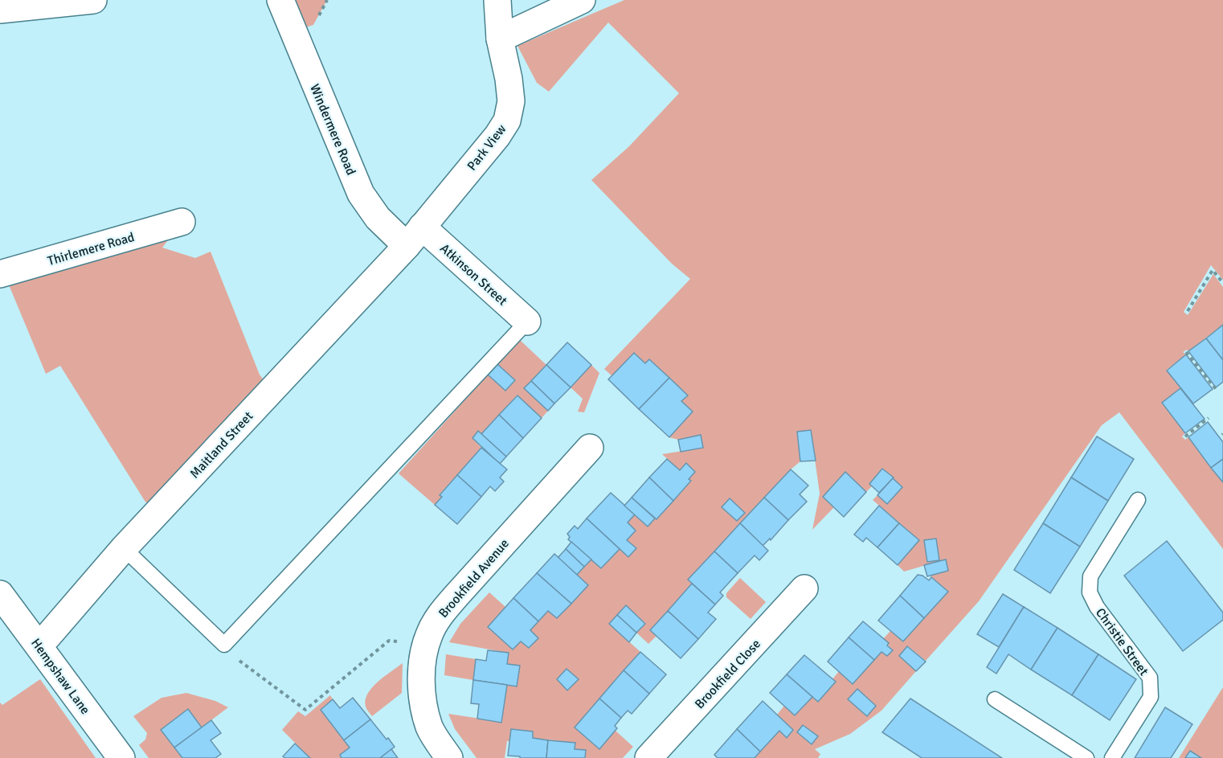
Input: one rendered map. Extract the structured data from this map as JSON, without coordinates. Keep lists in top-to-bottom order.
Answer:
{
  "streets": {
    "street": [
      "Windermere Road",
      "Park View",
      "Thirlemere Road",
      "Atkinson Street",
      "Maitland Street",
      "Brookfield Avenue",
      "Brookfield Close",
      "Hempshaw Lane"
    ],
    "lane": ["Christie Street"]
  },
  "crossings": [
    ["Windermere Road", "Park View"],
    ["Windermere Road", "Atkinson Street"],
    ["Windermere Road", "Maitland Street"],
    ["Park View", "Atkinson Street"],
    ["Park View", "Maitland Street"],
    ["Atkinson Street", "Maitland Street"],
    ["Maitland Street", "Hempshaw Lane"]
  ]
}
